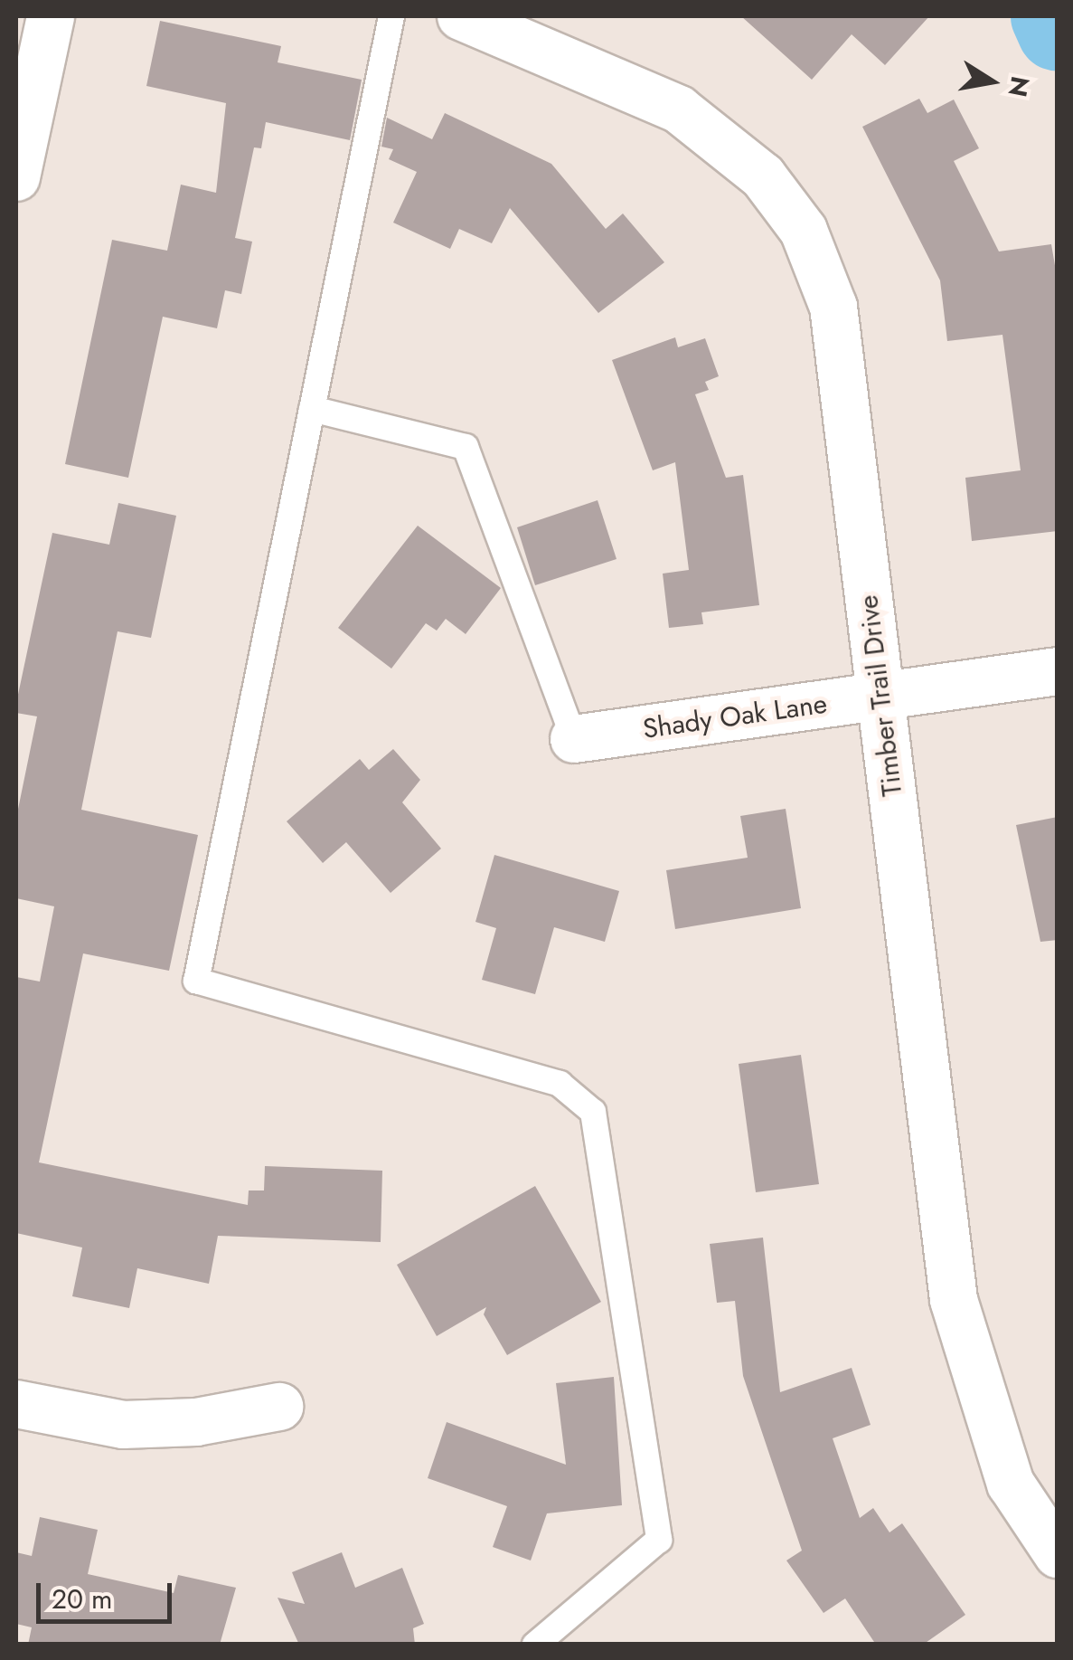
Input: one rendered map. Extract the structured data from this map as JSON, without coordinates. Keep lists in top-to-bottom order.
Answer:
{
  "streets": {
    "street": ["Timber Trail Drive", "Shady Oak Lane"]
  },
  "crossings": [
    ["Timber Trail Drive", "Shady Oak Lane"]
  ],
  "scale_bar": "20 m",
  "north": "right"
}
